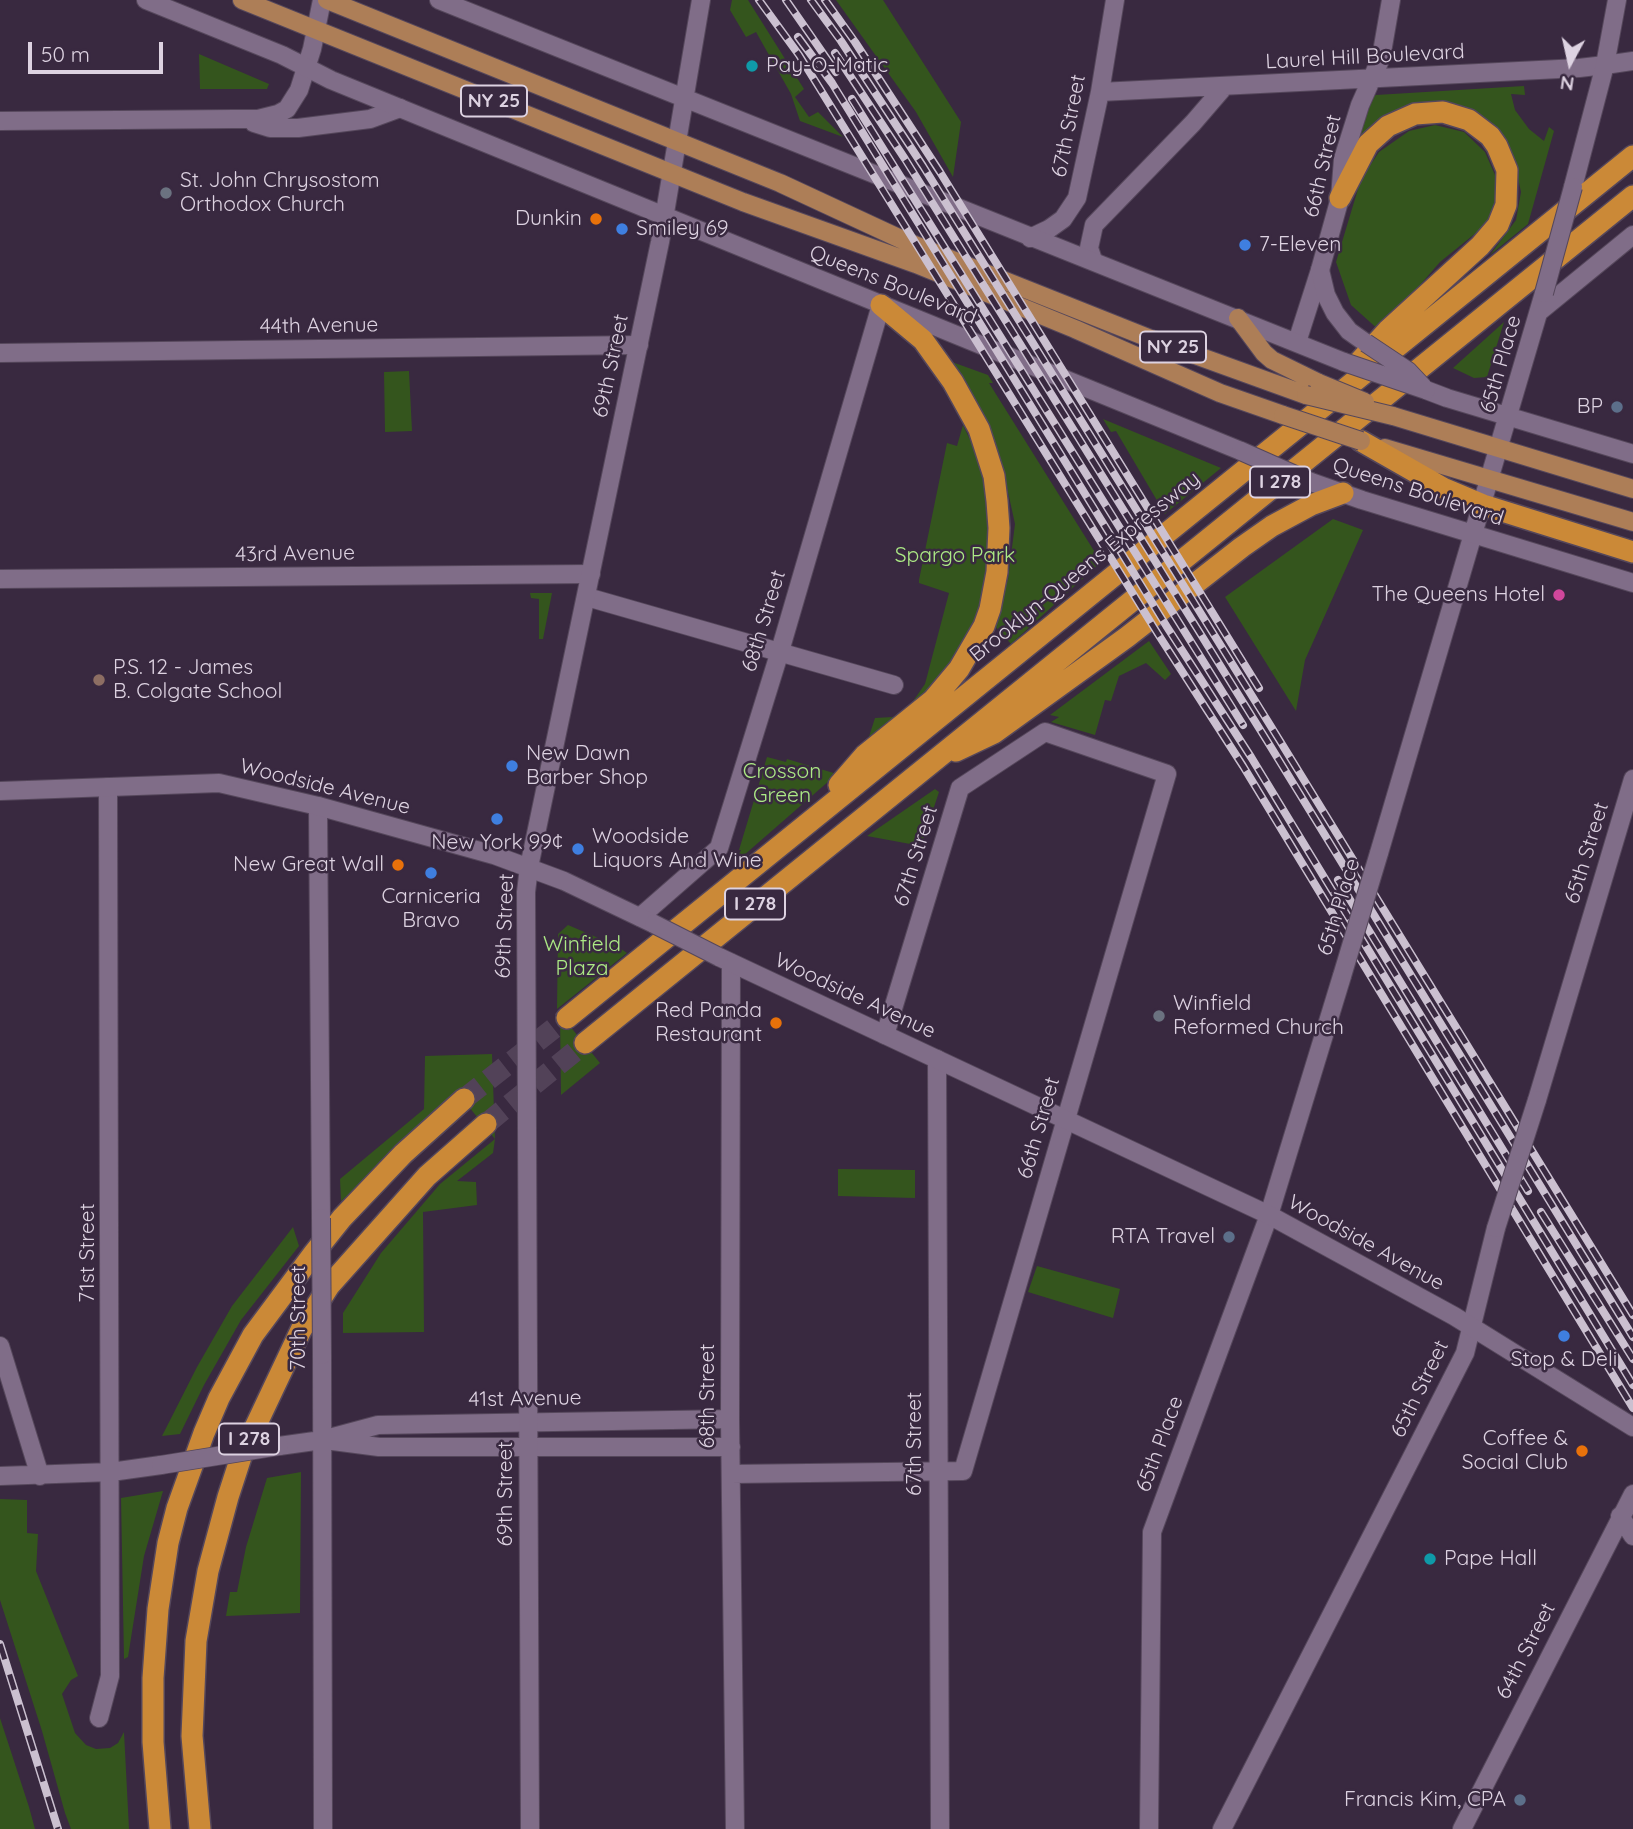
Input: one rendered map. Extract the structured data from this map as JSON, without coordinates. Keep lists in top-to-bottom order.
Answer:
{
  "streets": {
    "highway": ["I 278", "Brooklyn-Queens Expressway"],
    "main road": ["NY 25", "Queens Boulevard"],
    "street": [
      "Laurel Hill Boulevard",
      "67th Street",
      "66th Street",
      "44th Avenue",
      "65th Place",
      "69th Street",
      "43rd Avenue",
      "68th Street",
      "Woodside Avenue",
      "65th Street",
      "71st Street",
      "70th Street",
      "41st Avenue",
      "64th Street"
    ]
  },
  "crossings": [
    ["Laurel Hill Boulevard", "67th Street"],
    ["Laurel Hill Boulevard", "66th Street"],
    ["Laurel Hill Boulevard", "65th Place"],
    ["NY 25", "65th Place"],
    ["NY 25", "69th Street"],
    ["NY 25", "Brooklyn-Queens Expressway"],
    ["67th Street", "66th Street"],
    ["67th Street", "Woodside Avenue"],
    ["66th Street", "Woodside Avenue"],
    ["Queens Boulevard", "65th Place"],
    ["Queens Boulevard", "69th Street"],
    ["Queens Boulevard", "68th Street"],
    ["44th Avenue", "69th Street"],
    ["65th Place", "Woodside Avenue"],
    ["69th Street", "43rd Avenue"],
    ["69th Street", "Woodside Avenue"],
    ["69th Street", "41st Avenue"],
    ["68th Street", "Woodside Avenue"],
    ["68th Street", "41st Avenue"],
    ["Woodside Avenue", "65th Street"],
    ["Woodside Avenue", "71st Street"],
    ["Woodside Avenue", "70th Street"],
    ["71st Street", "41st Avenue"],
    ["70th Street", "41st Avenue"]
  ],
  "parks": ["Spargo Park", "Crosson Green", "Winfield Plaza"],
  "places": [
    "Pay-O-Matic",
    "St. John Chrysostom Orthodox Church",
    "Dunkin",
    "Smiley 69",
    "7-Eleven",
    "BP",
    "The Queens Hotel",
    "P.S. 12 - James B. Colgate School",
    "New Dawn Barber Shop",
    "New York 99¢",
    "Woodside Liquors And Wine",
    "New Great Wall",
    "Carniceria Bravo",
    "Winfield Reformed Church",
    "Red Panda Restaurant",
    "RTA Travel",
    "Stop & Deli",
    "Coffee & Social Club",
    "Pape Hall",
    "Francis Kim, CPA"
  ],
  "scale_bar": "50 m",
  "north": "bottom"
}
